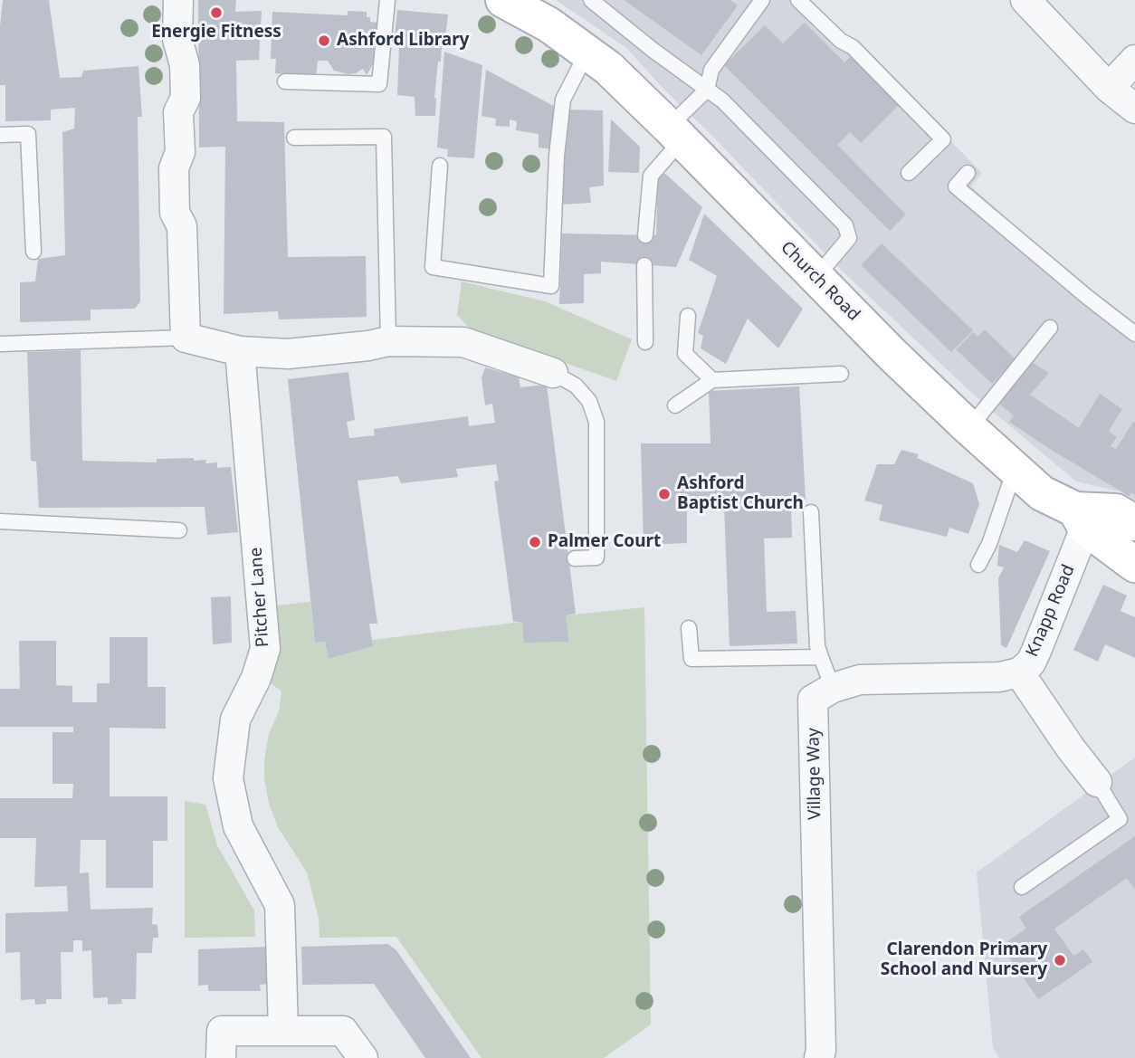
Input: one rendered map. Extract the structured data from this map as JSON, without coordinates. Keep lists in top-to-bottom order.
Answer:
{
  "streets": {
    "main road": ["Church Road"],
    "street": ["Pitcher Lane", "Knapp Road", "Village Way"]
  },
  "crossings": [
    ["Church Road", "Knapp Road"]
  ],
  "places": [
    "Energie Fitness",
    "Ashford Library",
    "Ashford Baptist Church",
    "Palmer Court",
    "Clarendon Primary School and Nursery"
  ]
}
